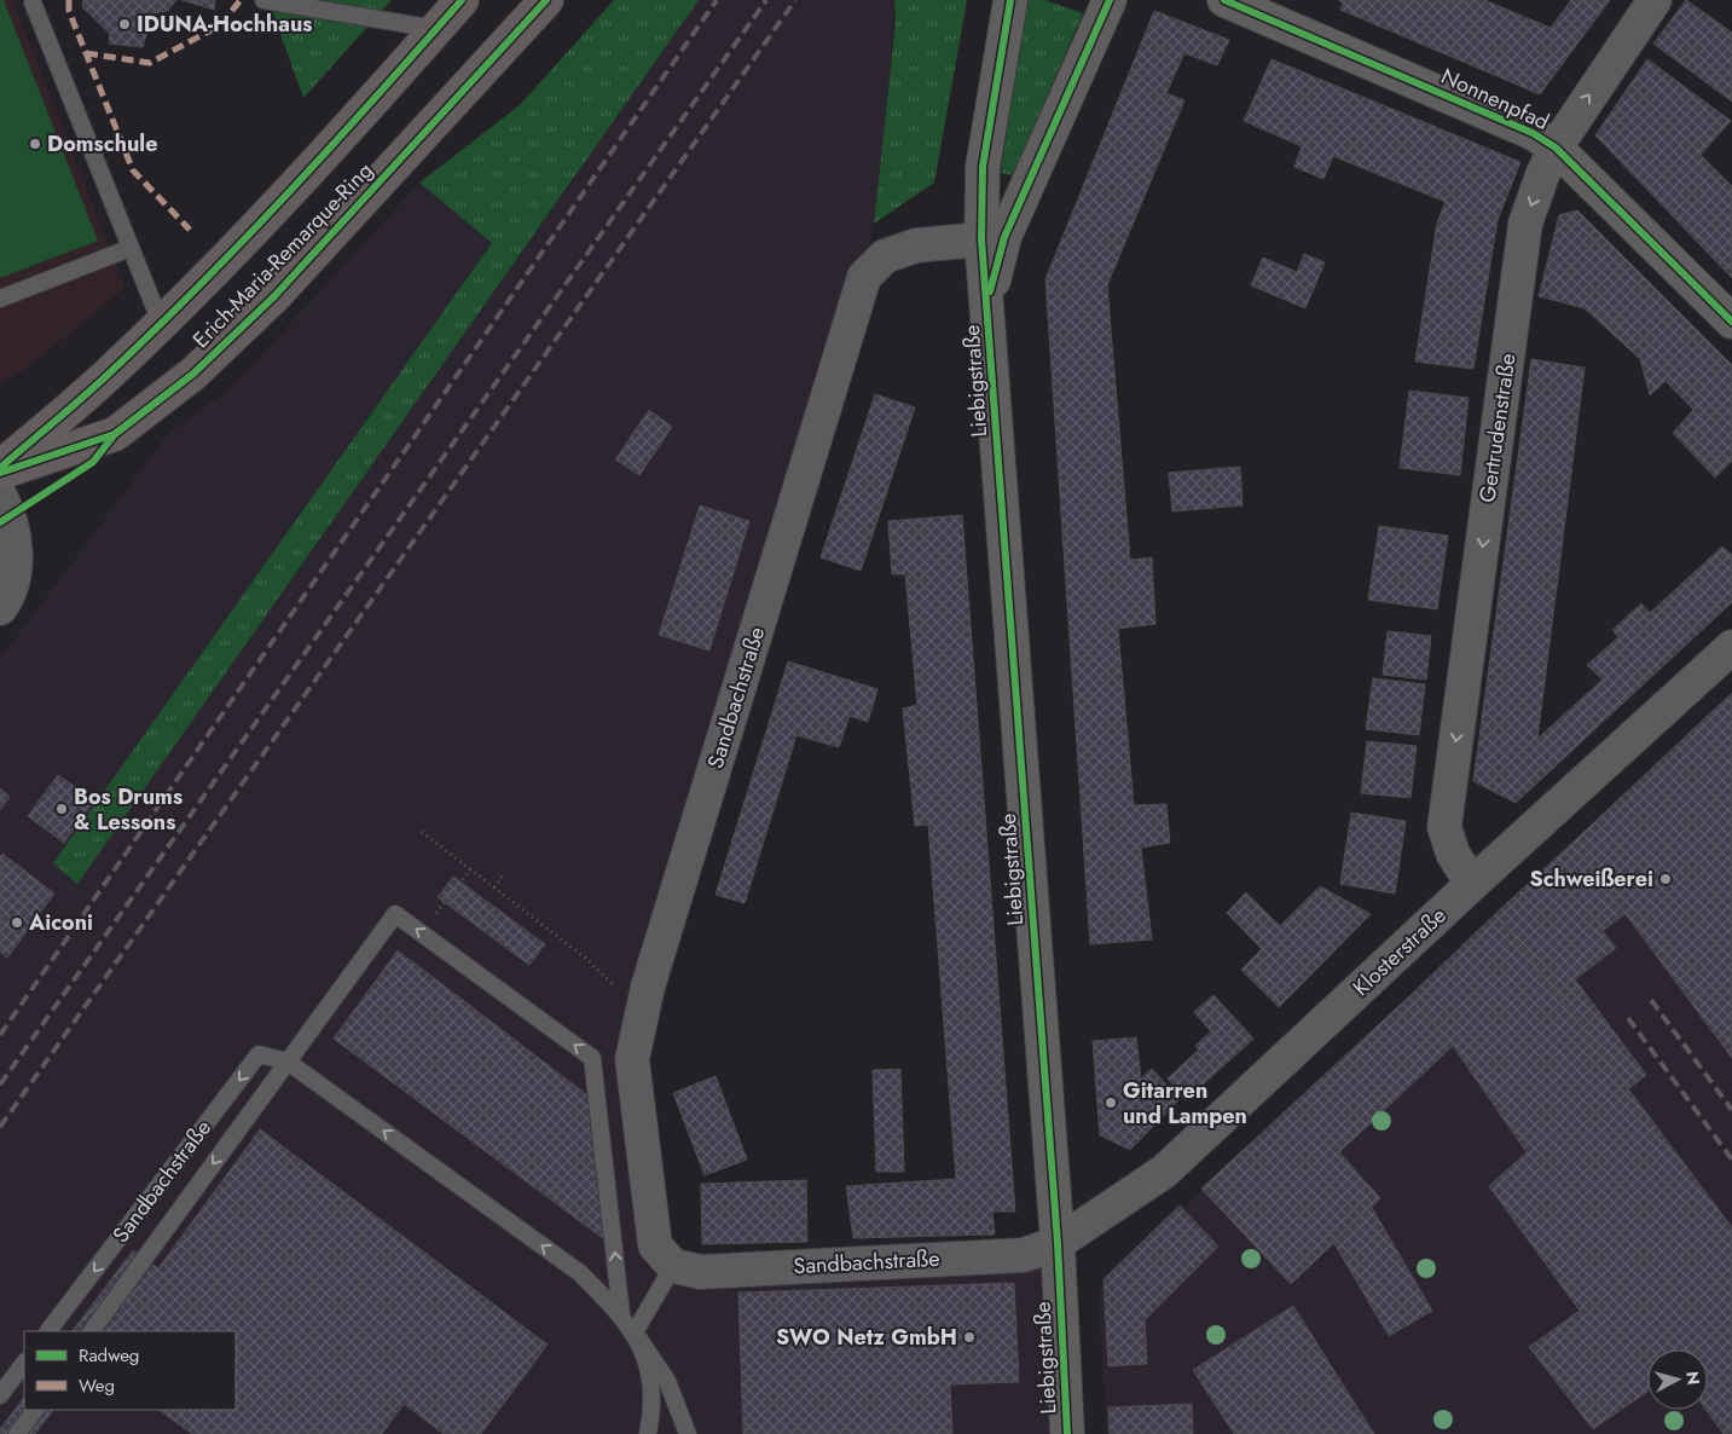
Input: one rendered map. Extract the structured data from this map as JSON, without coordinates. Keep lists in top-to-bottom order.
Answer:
{
  "streets": {
    "main road": ["Erich-Maria-Remarque-Ring"],
    "street": [
      "Nonnenpfad",
      "Liebigstraße",
      "Gertrudenstraße",
      "Sandbachstraße",
      "Klosterstraße"
    ]
  },
  "crossings": [
    ["Nonnenpfad", "Gertrudenstraße"],
    ["Liebigstraße", "Sandbachstraße"],
    ["Liebigstraße", "Klosterstraße"],
    ["Gertrudenstraße", "Klosterstraße"],
    ["Sandbachstraße", "Klosterstraße"]
  ],
  "places": [
    "IDUNA-Hochhaus",
    "Domschule",
    "Bos Drums & Lessons",
    "Schweißerei",
    "Aiconi",
    "Gitarren und Lampen",
    "SWO Netz GmbH"
  ],
  "legend": ["Radweg", "Weg"],
  "north": "right"
}
